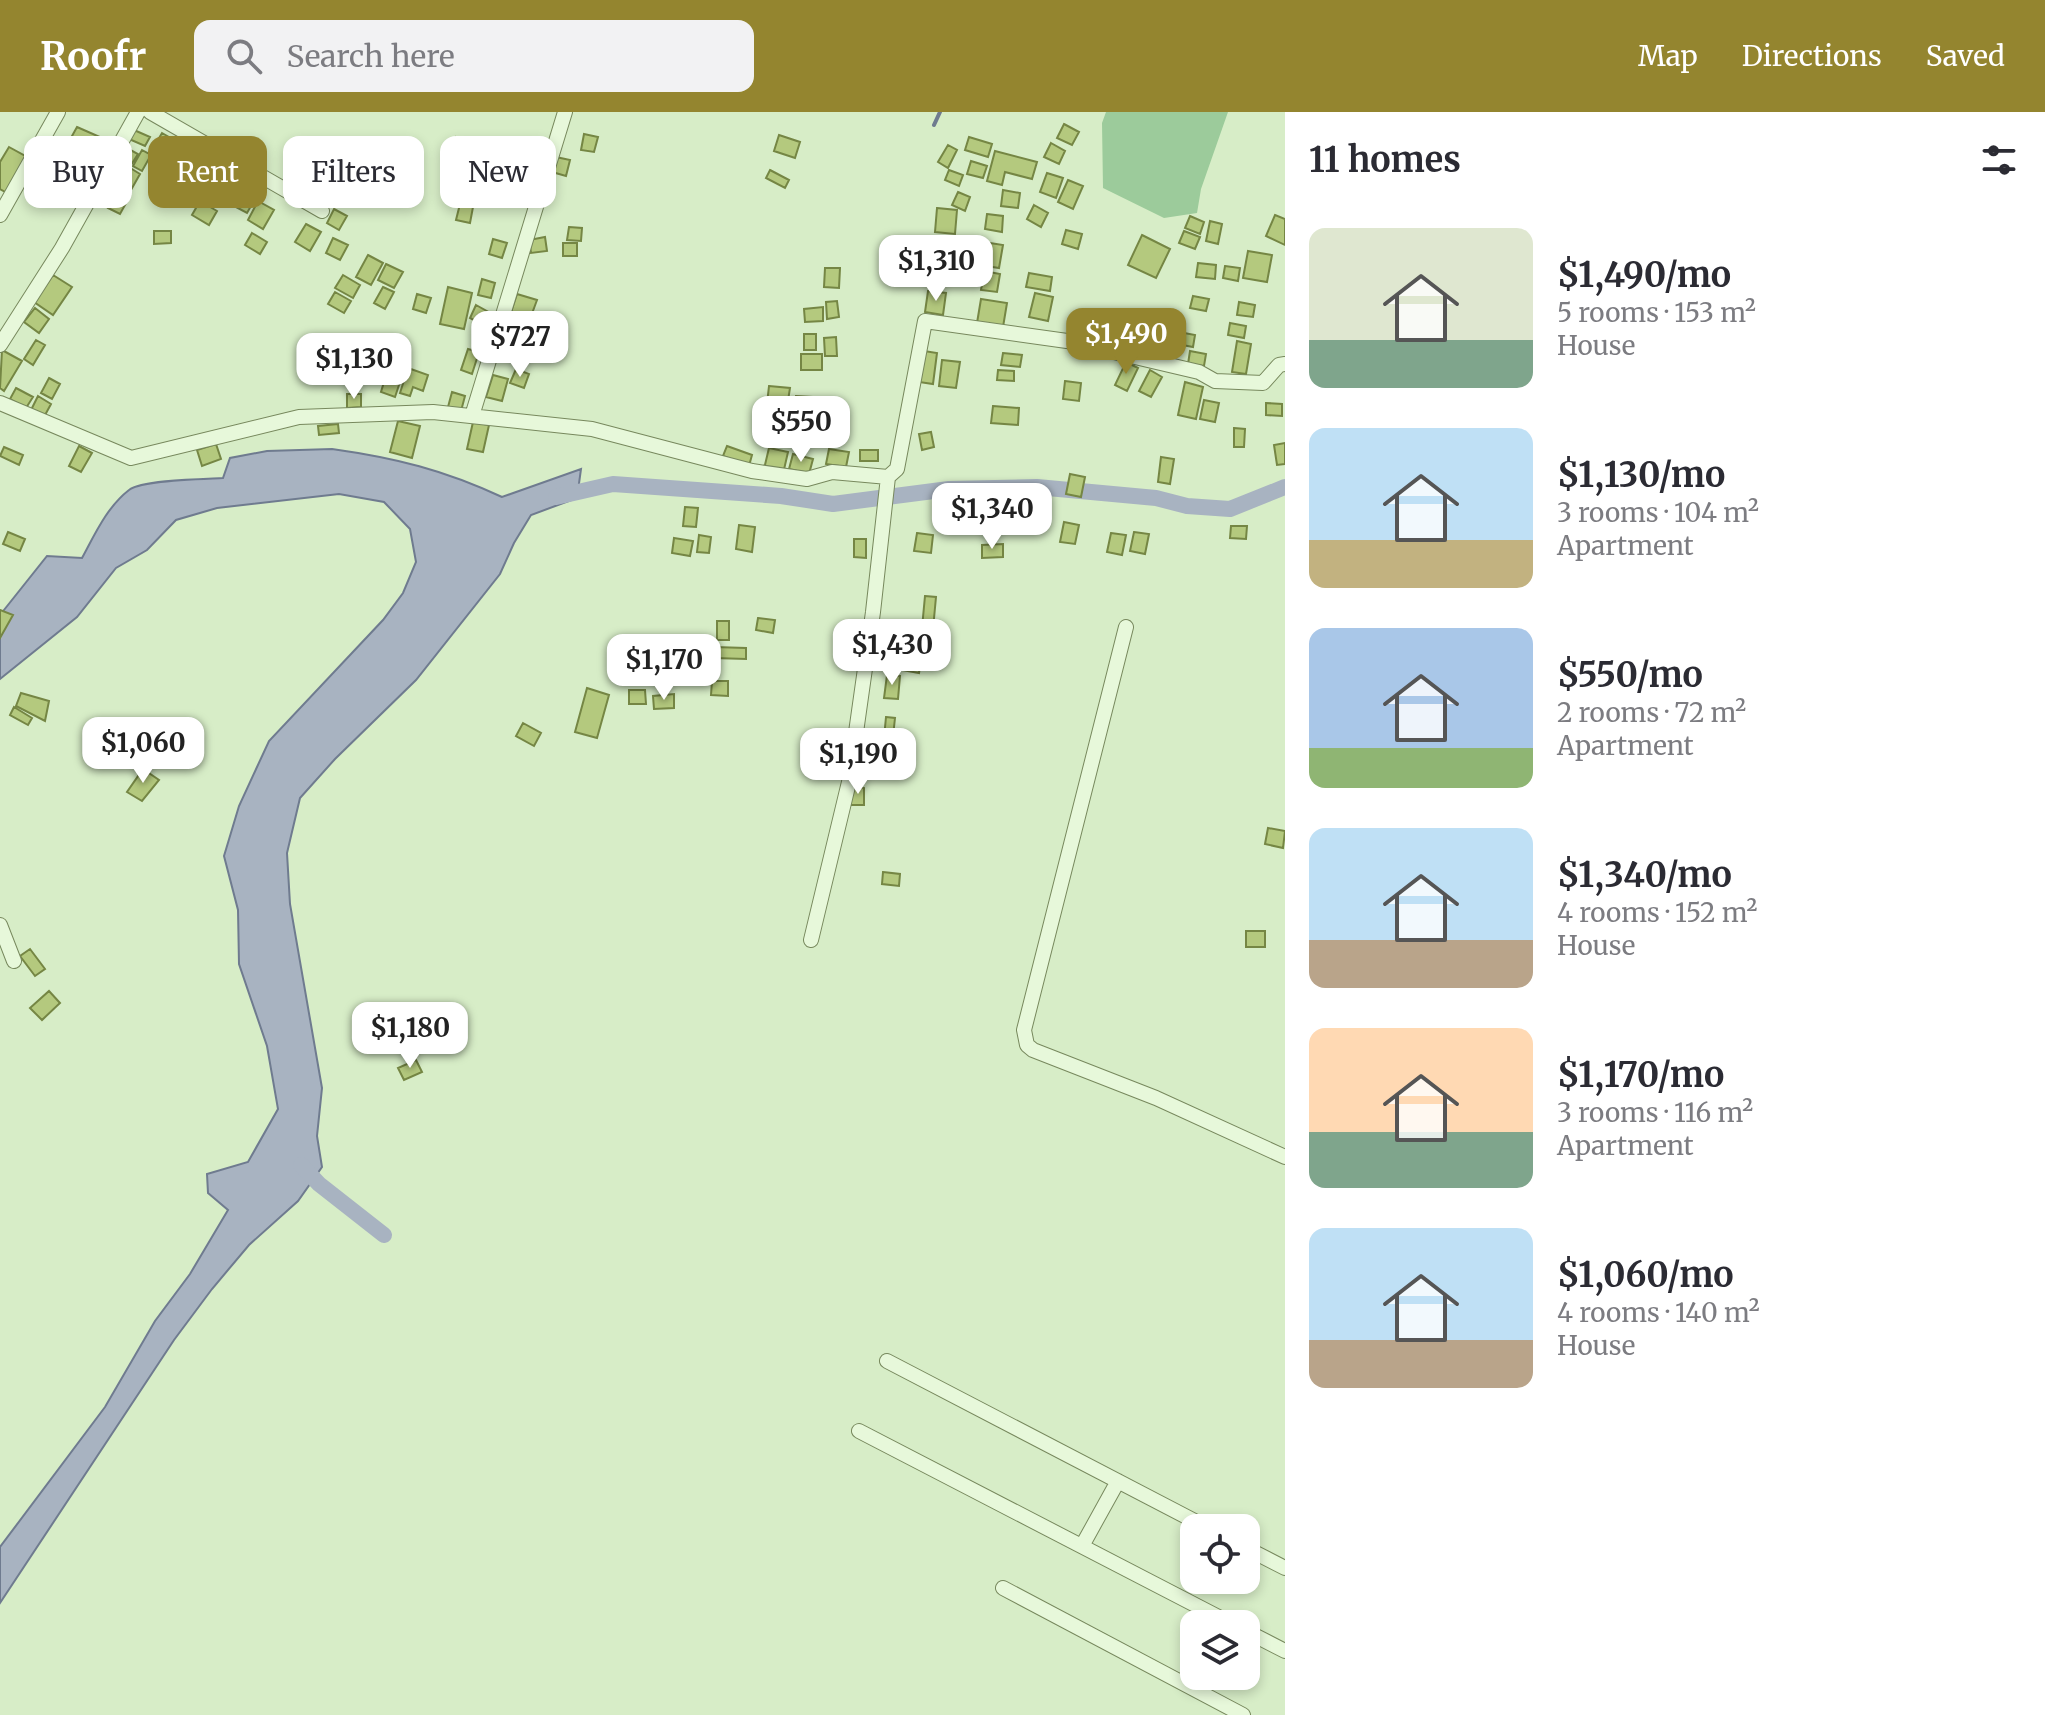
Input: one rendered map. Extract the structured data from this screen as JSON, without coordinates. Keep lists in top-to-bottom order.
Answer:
{
  "page": {
    "header": "Roofr",
    "search": "Search here",
    "nav": ["Map", "Directions", "Saved"],
    "heading": "11 homes",
    "chip": [
      "Buy",
      "Rent",
      "Filters",
      "New"
    ],
    "list": [
      {
        "name": "$1,490/mo",
        "note": "5 rooms · 153 m² · House"
      },
      {
        "name": "$1,130/mo",
        "note": "3 rooms · 104 m² · Apartment"
      },
      {
        "name": "$550/mo",
        "note": "2 rooms · 72 m² · Apartment"
      },
      {
        "name": "$1,340/mo",
        "note": "4 rooms · 152 m² · House"
      },
      {
        "name": "$1,170/mo",
        "note": "3 rooms · 116 m² · Apartment"
      },
      {
        "name": "$1,060/mo",
        "note": "4 rooms · 140 m² · House"
      }
    ],
    "price": [
      "$1,310",
      "$1,490",
      "$727",
      "$1,130",
      "$550",
      "$1,340",
      "$1,430",
      "$1,170",
      "$1,060",
      "$1,190",
      "$1,180"
    ]
  }
}
